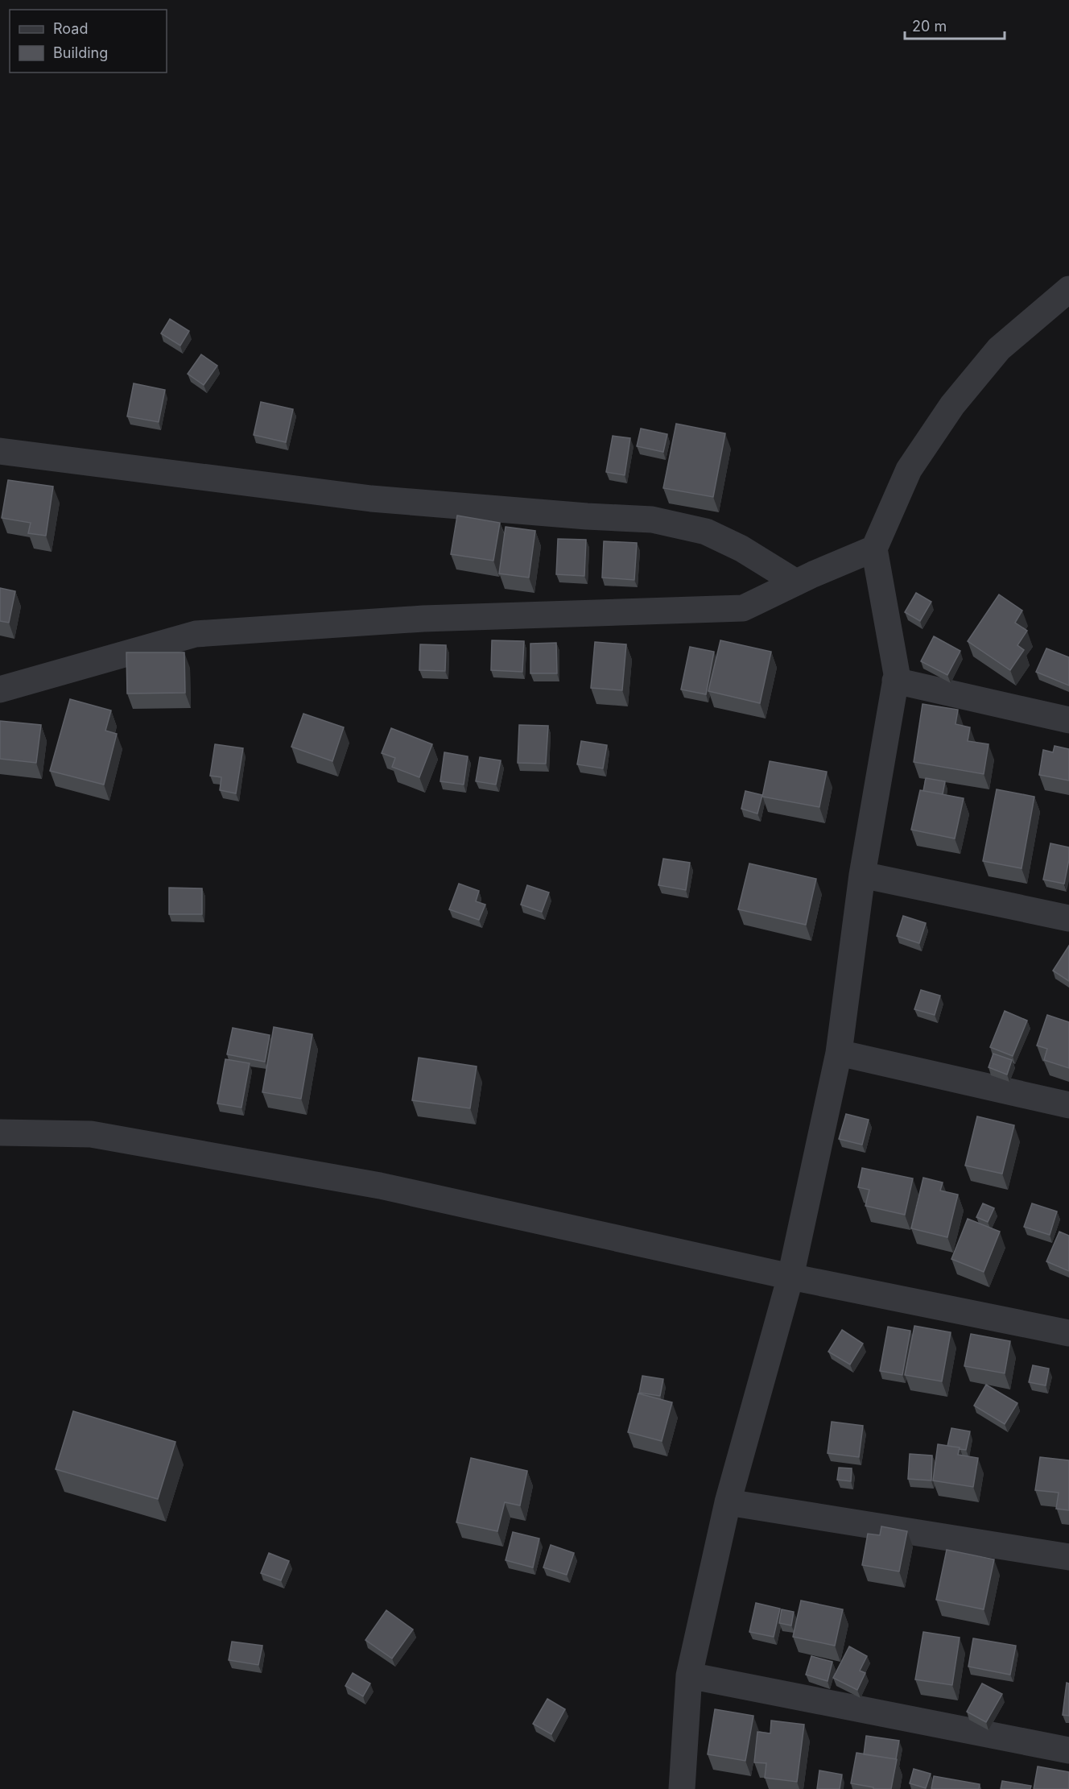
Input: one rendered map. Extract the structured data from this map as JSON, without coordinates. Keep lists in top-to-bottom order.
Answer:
{
  "legend": ["Road", "Building"],
  "scale_bar": "20 m"
}
